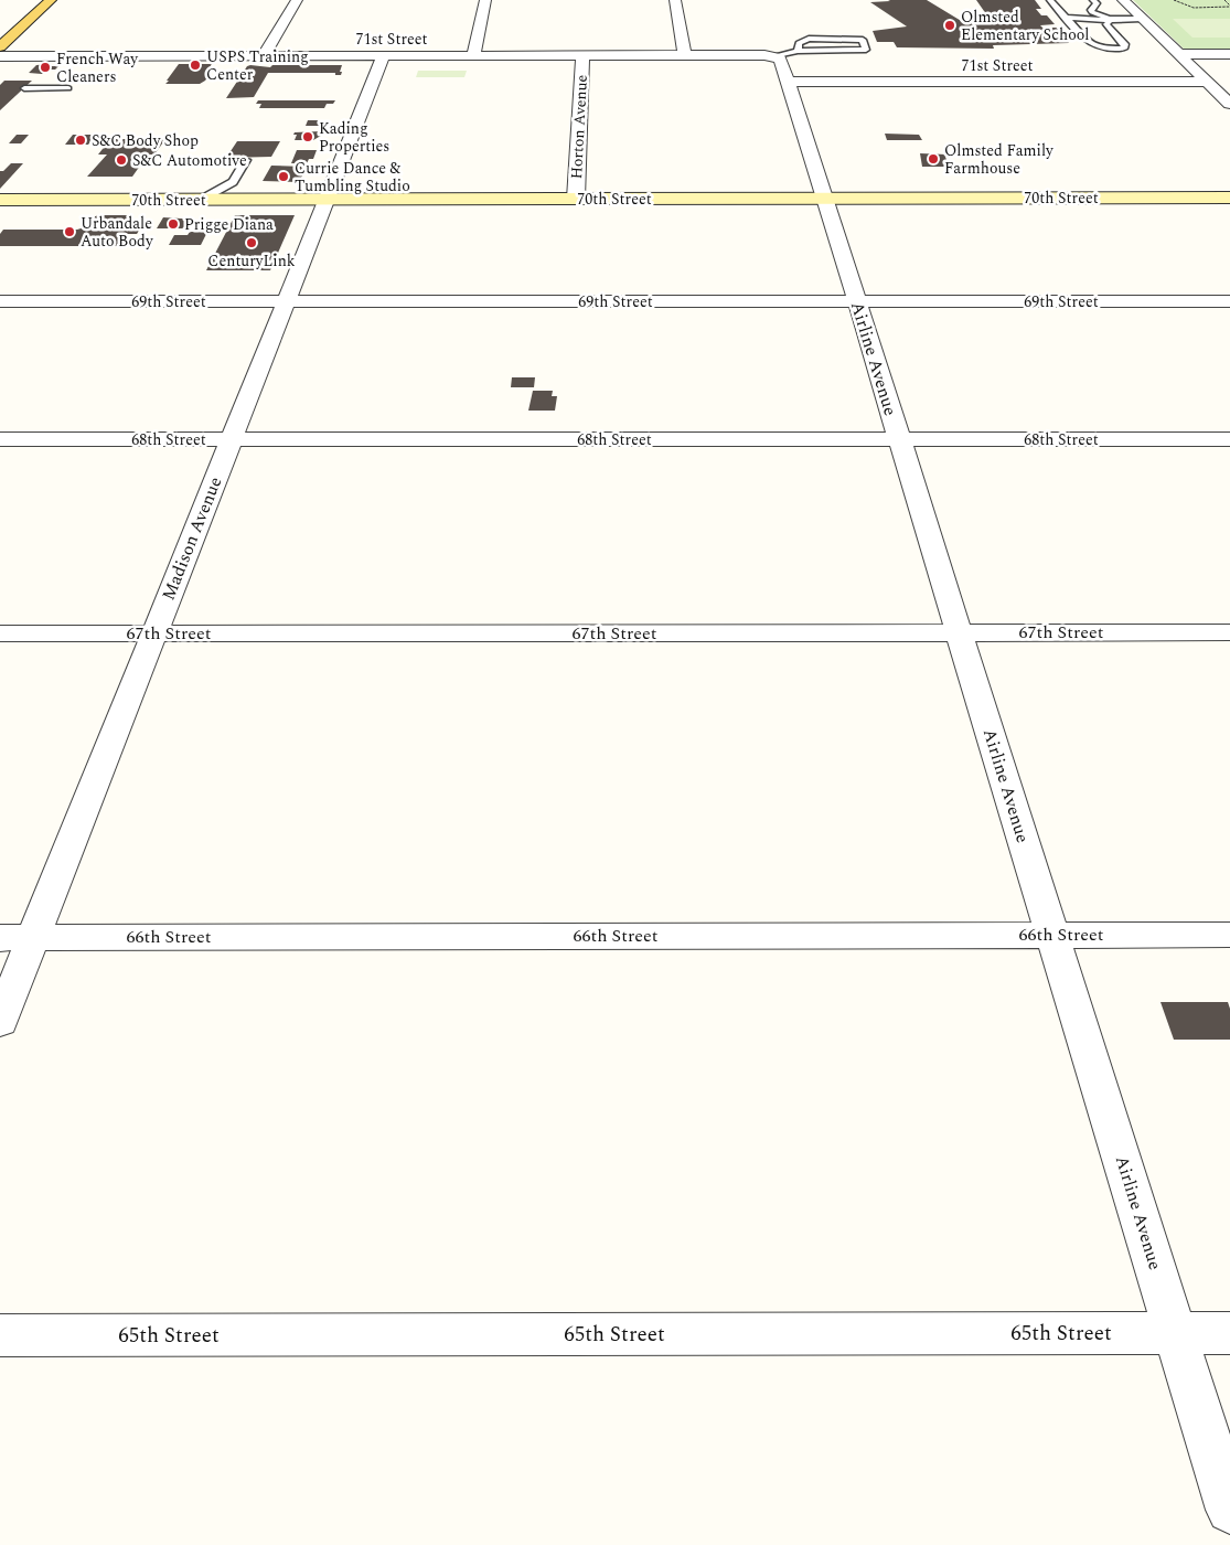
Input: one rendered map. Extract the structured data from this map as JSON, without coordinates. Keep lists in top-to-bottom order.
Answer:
{
  "streets": {
    "main road": ["70th Street"],
    "street": [
      "71st Street",
      "Horton Avenue",
      "69th Street",
      "Airline Avenue",
      "68th Street",
      "Madison Avenue",
      "67th Street",
      "66th Street",
      "65th Street"
    ]
  },
  "crossings": [
    ["71st Street", "Horton Avenue"],
    ["71st Street", "Airline Avenue"],
    ["71st Street", "Madison Avenue"],
    ["Horton Avenue", "70th Street"],
    ["70th Street", "Airline Avenue"],
    ["70th Street", "Madison Avenue"],
    ["69th Street", "Airline Avenue"],
    ["69th Street", "Madison Avenue"],
    ["Airline Avenue", "68th Street"],
    ["Airline Avenue", "67th Street"],
    ["Airline Avenue", "66th Street"],
    ["Airline Avenue", "65th Street"],
    ["68th Street", "Madison Avenue"],
    ["Madison Avenue", "67th Street"],
    ["Madison Avenue", "66th Street"]
  ],
  "places": [
    "Olmsted Elementary School",
    "USPS Training Center",
    "French Way Cleaners",
    "Kading Properties",
    "S&C Body Shop",
    "Olmsted Family Farmhouse",
    "S&C Automotive",
    "Currie Dance & Tumbling Studio",
    "Prigge Diana",
    "Urbandale Auto Body",
    "CenturyLink"
  ]
}
